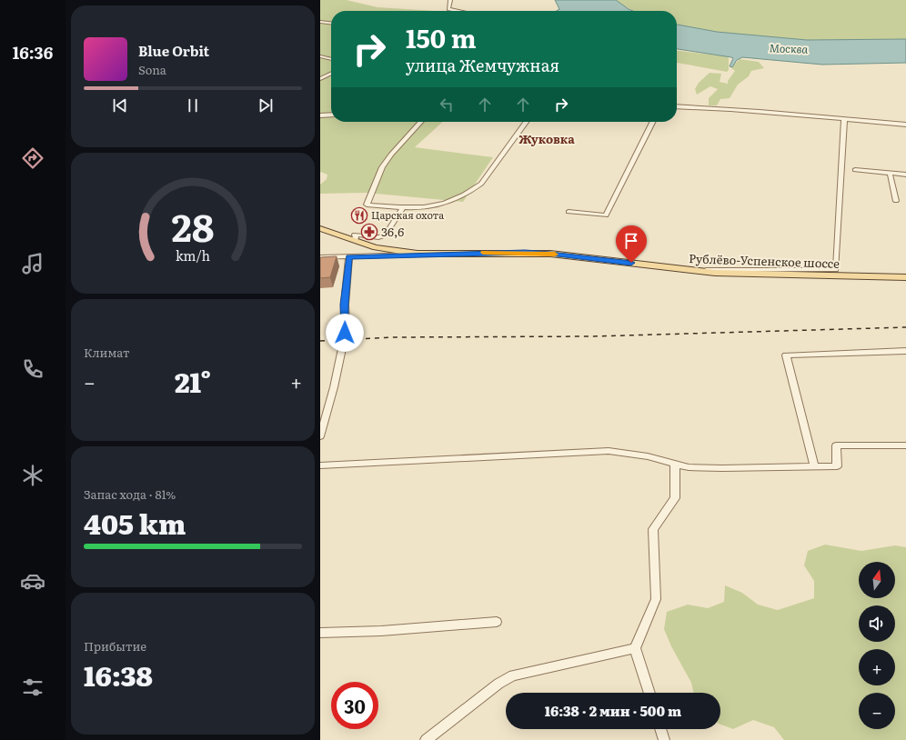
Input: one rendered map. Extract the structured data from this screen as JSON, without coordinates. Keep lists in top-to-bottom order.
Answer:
{
  "streets": {
    "main road": ["Рублёво-Успенское шоссе"]
  },
  "districts": ["Жуковка"],
  "water": ["Москва"],
  "places": {
    "restaurant": ["Царская охота"],
    "pharmacy": ["36,6"]
  },
  "north": "top",
  "page": {
    "tabs": "16:36",
    "turn": ["150 m", "улица Жемчужная"],
    "song": ["Blue Orbit", "Sona"],
    "tile": [
      "Климат",
      ["Запас хода · 81%", "405 km"],
      ["Прибытие", "16:38"]
    ],
    "heat": ["−", "21°", "+"],
    "map_buttons": ["+", "−"],
    "limit": "30",
    "trip": "16:38 · 2 мин · 500 m",
    "gauge": ["28", "km/h"]
  }
}
